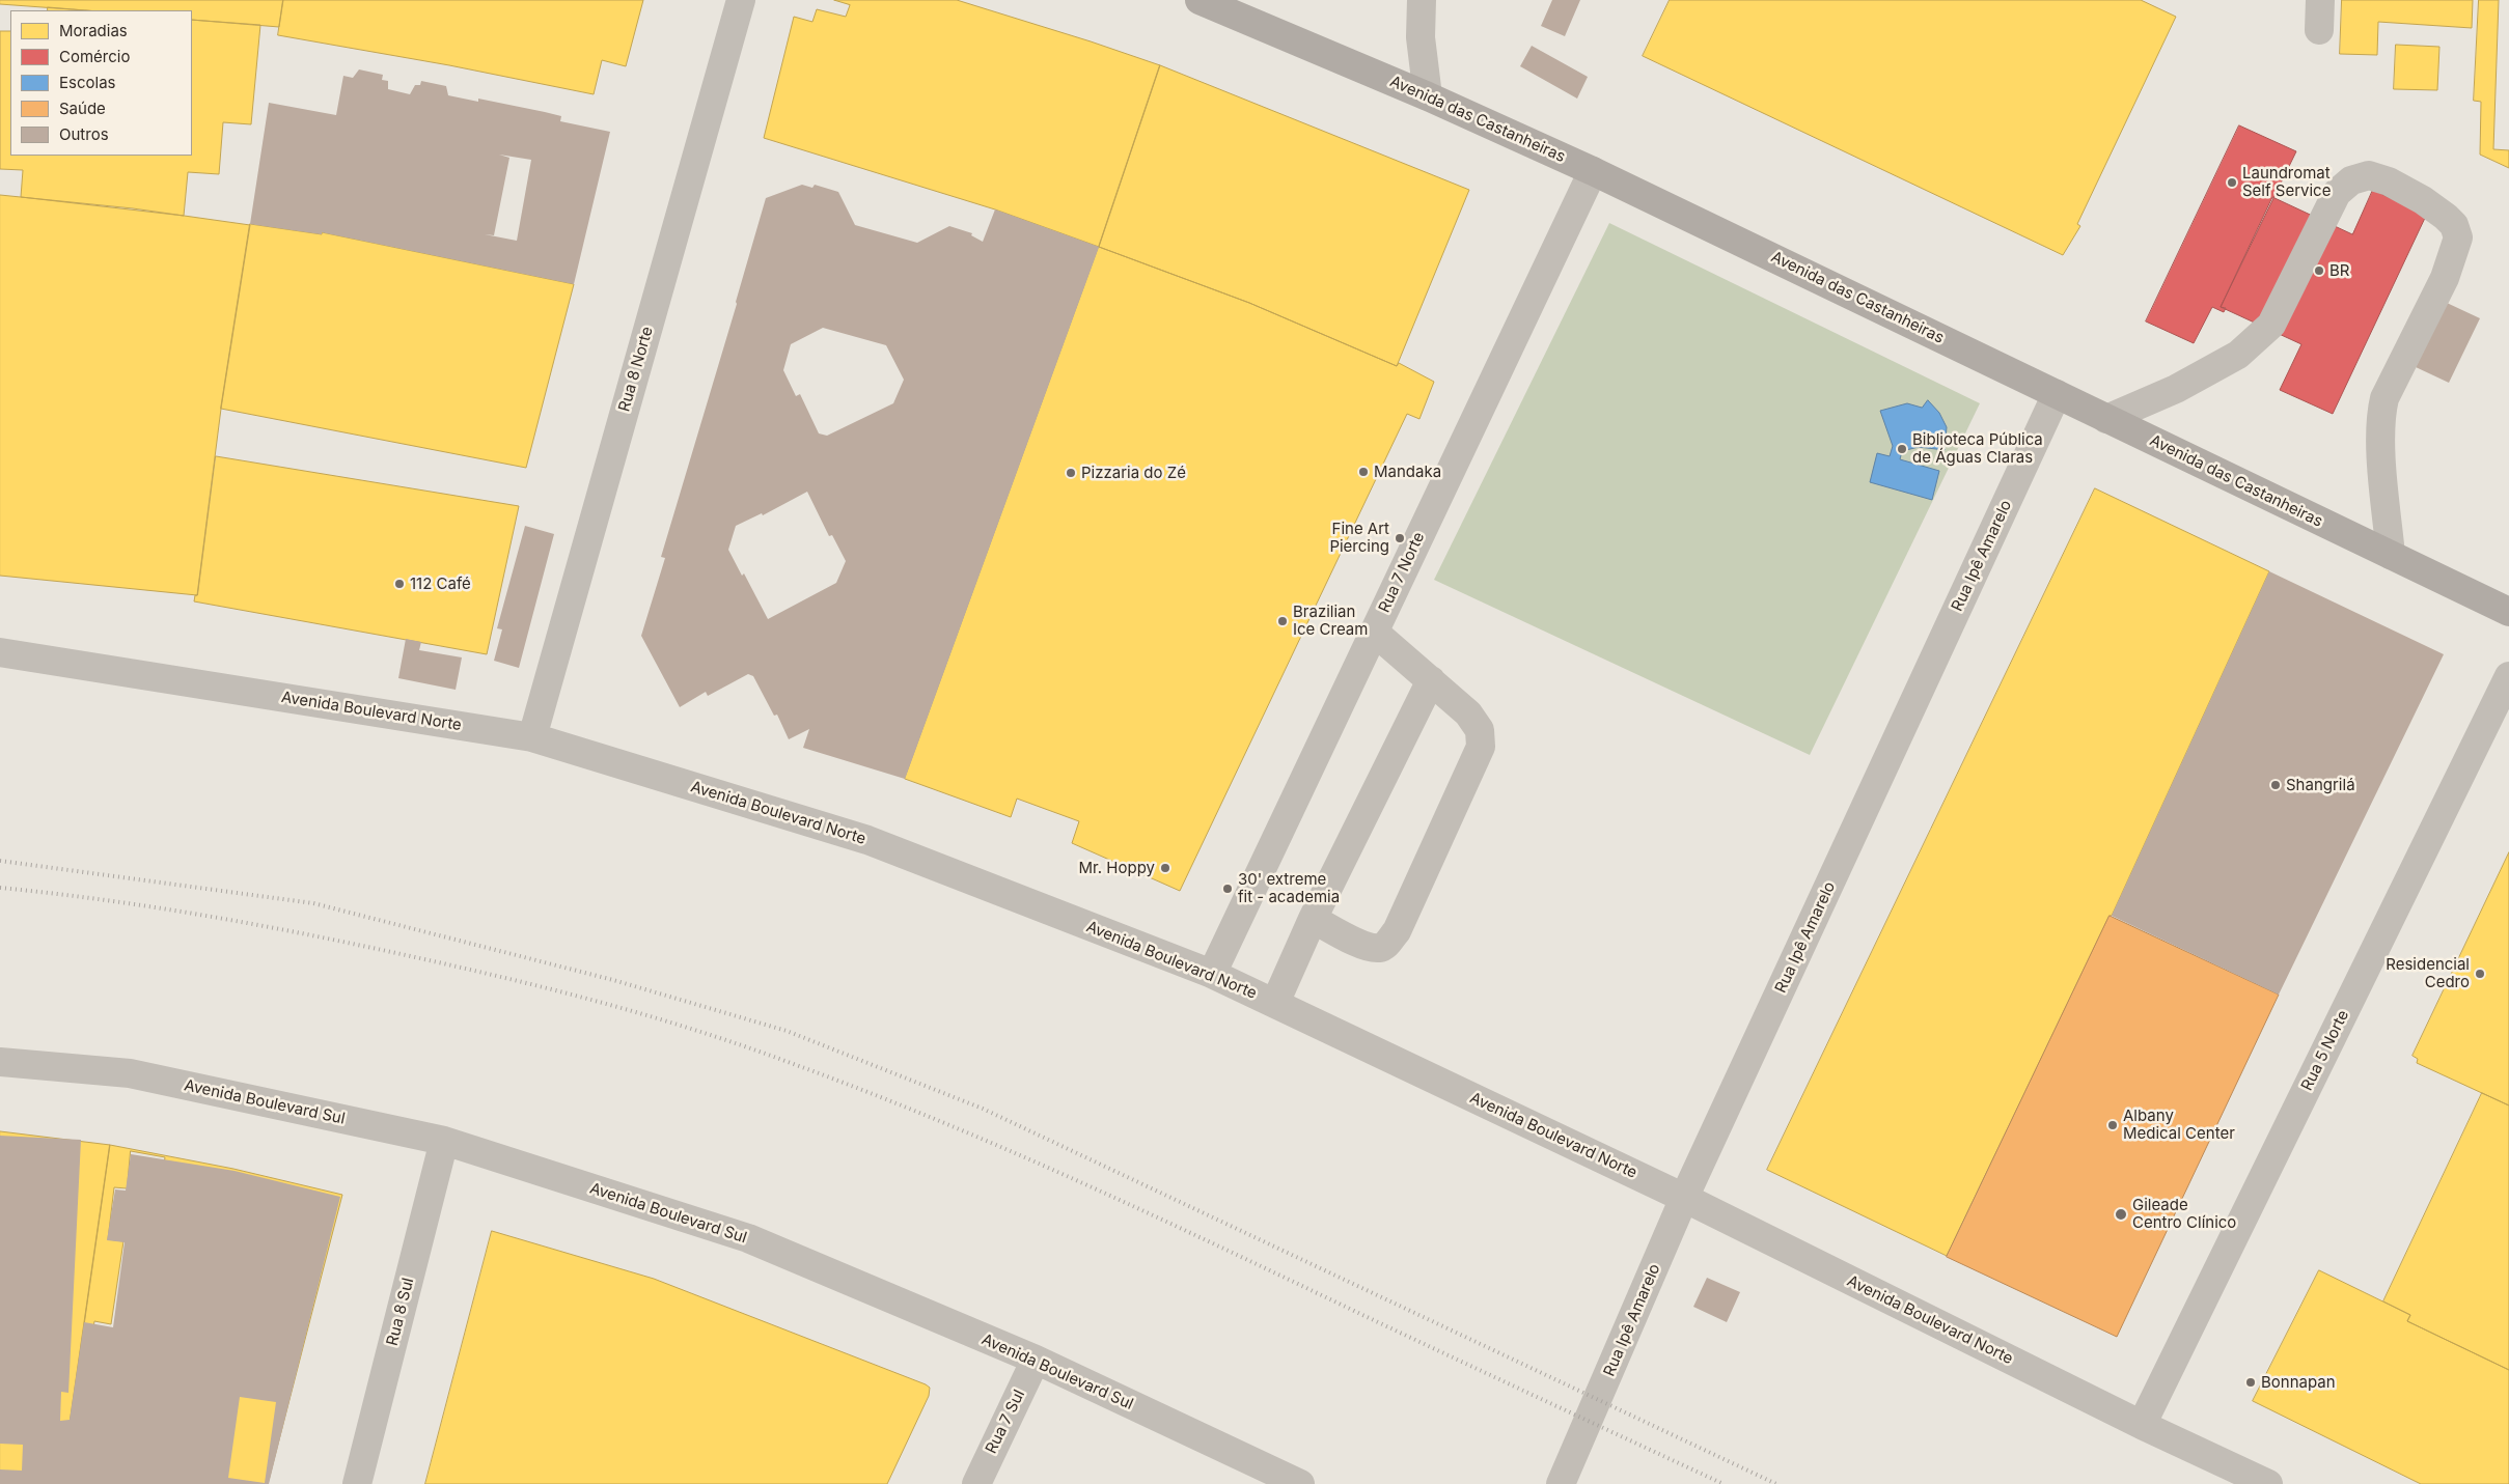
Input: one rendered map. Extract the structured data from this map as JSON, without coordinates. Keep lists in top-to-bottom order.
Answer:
{
  "streets": {
    "main road": ["Avenida das Castanheiras"],
    "street": [
      "Rua 8 Norte",
      "Rua Ipê Amarelo",
      "Rua 7 Norte",
      "Avenida Boulevard Norte",
      "Rua 5 Norte",
      "Avenida Boulevard Sul",
      "Rua 8 Sul",
      "Rua 7 Sul"
    ]
  },
  "crossings": [
    ["Avenida das Castanheiras", "Rua Ipê Amarelo"],
    ["Avenida das Castanheiras", "Rua 7 Norte"],
    ["Rua 8 Norte", "Avenida Boulevard Norte"],
    ["Rua Ipê Amarelo", "Avenida Boulevard Norte"],
    ["Rua 7 Norte", "Avenida Boulevard Norte"],
    ["Avenida Boulevard Norte", "Rua 5 Norte"],
    ["Avenida Boulevard Sul", "Rua 8 Sul"],
    ["Avenida Boulevard Sul", "Rua 7 Sul"]
  ],
  "places": [
    "Laundromat Self Service",
    "BR",
    "Biblioteca Pública de Águas Claras",
    "Mandaka",
    "Pizzaria do Zé",
    "Fine Art Piercing",
    "112 Café",
    "Brazilian Ice Cream",
    "Shangrilá",
    "Mr. Hoppy",
    "30' extreme fit - academia",
    "Residencial Cedro",
    "Albany Medical Center",
    "Gileade Centro Clínico",
    "Bonnapan"
  ],
  "legend": [
    "Moradias",
    "Comércio",
    "Escolas",
    "Saúde",
    "Outros"
  ]
}
